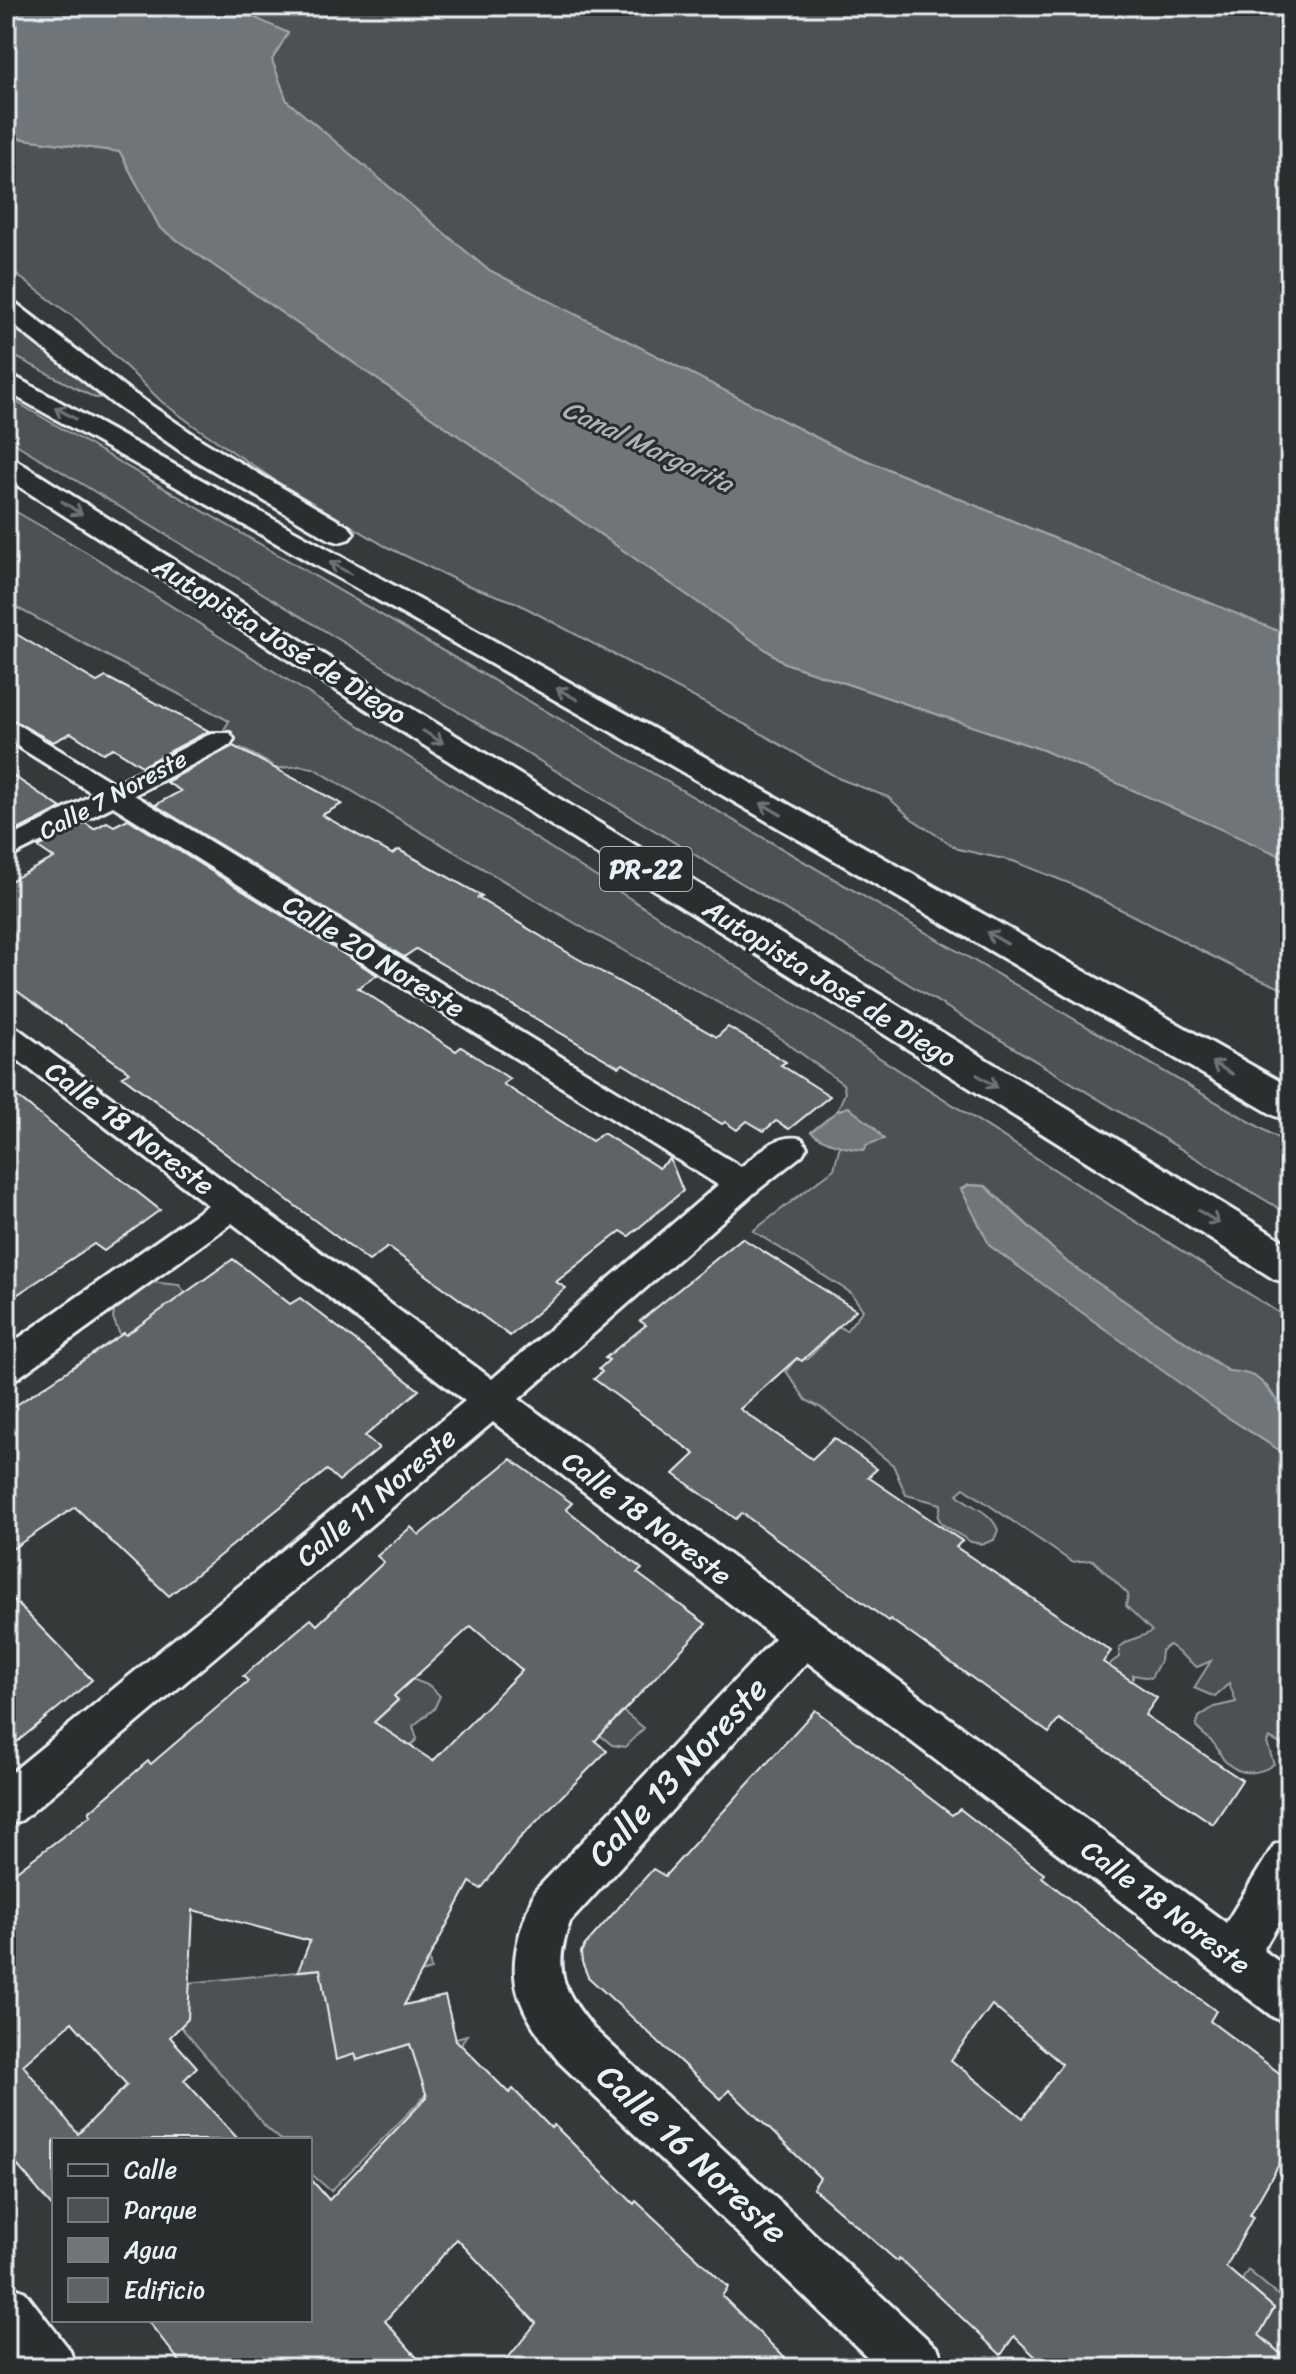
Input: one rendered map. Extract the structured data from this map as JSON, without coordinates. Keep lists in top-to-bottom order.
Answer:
{
  "streets": {
    "highway": ["Autopista José de Diego", "PR-22"],
    "street": [
      "Calle 7 Noreste",
      "Calle 20 Noreste",
      "Calle 18 Noreste",
      "Calle 11 Noreste",
      "Calle 13 Noreste",
      "Calle 16 Noreste"
    ]
  },
  "crossings": [
    ["Calle 7 Noreste", "Calle 20 Noreste"],
    ["Calle 20 Noreste", "Calle 11 Noreste"],
    ["Calle 18 Noreste", "Calle 11 Noreste"],
    ["Calle 18 Noreste", "Calle 13 Noreste"],
    ["Calle 13 Noreste", "Calle 16 Noreste"]
  ],
  "water": ["Canal Margarita"],
  "legend": [
    "Calle",
    "Parque",
    "Agua",
    "Edificio"
  ]
}
